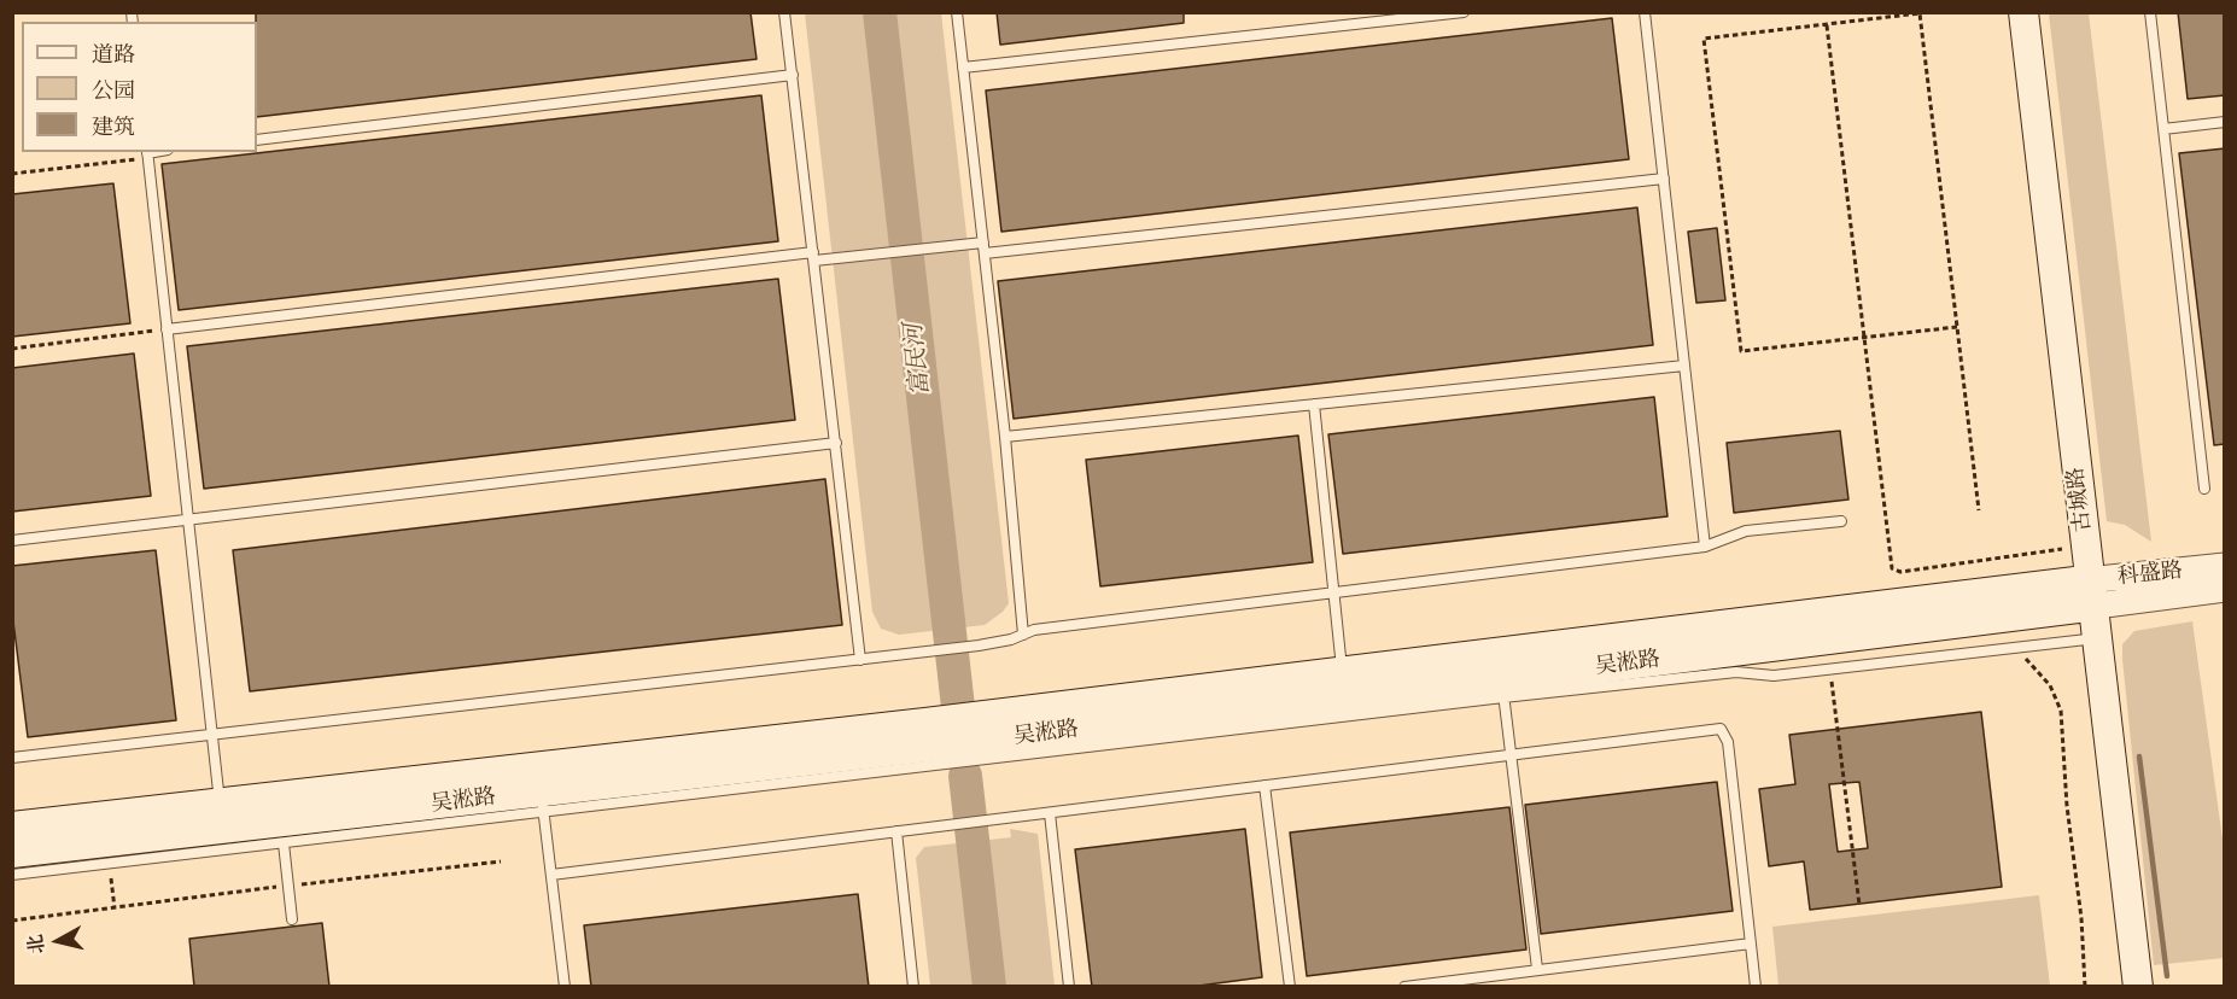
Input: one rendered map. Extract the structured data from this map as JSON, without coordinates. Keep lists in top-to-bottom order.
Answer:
{
  "streets": {
    "main road": ["古城路", "吴淞路"],
    "street": ["科盛路"]
  },
  "crossings": [
    ["古城路", "科盛路"],
    ["古城路", "吴淞路"],
    ["科盛路", "吴淞路"]
  ],
  "water": ["富民河"],
  "legend": ["道路", "公园", "建筑"],
  "north": "left"
}
